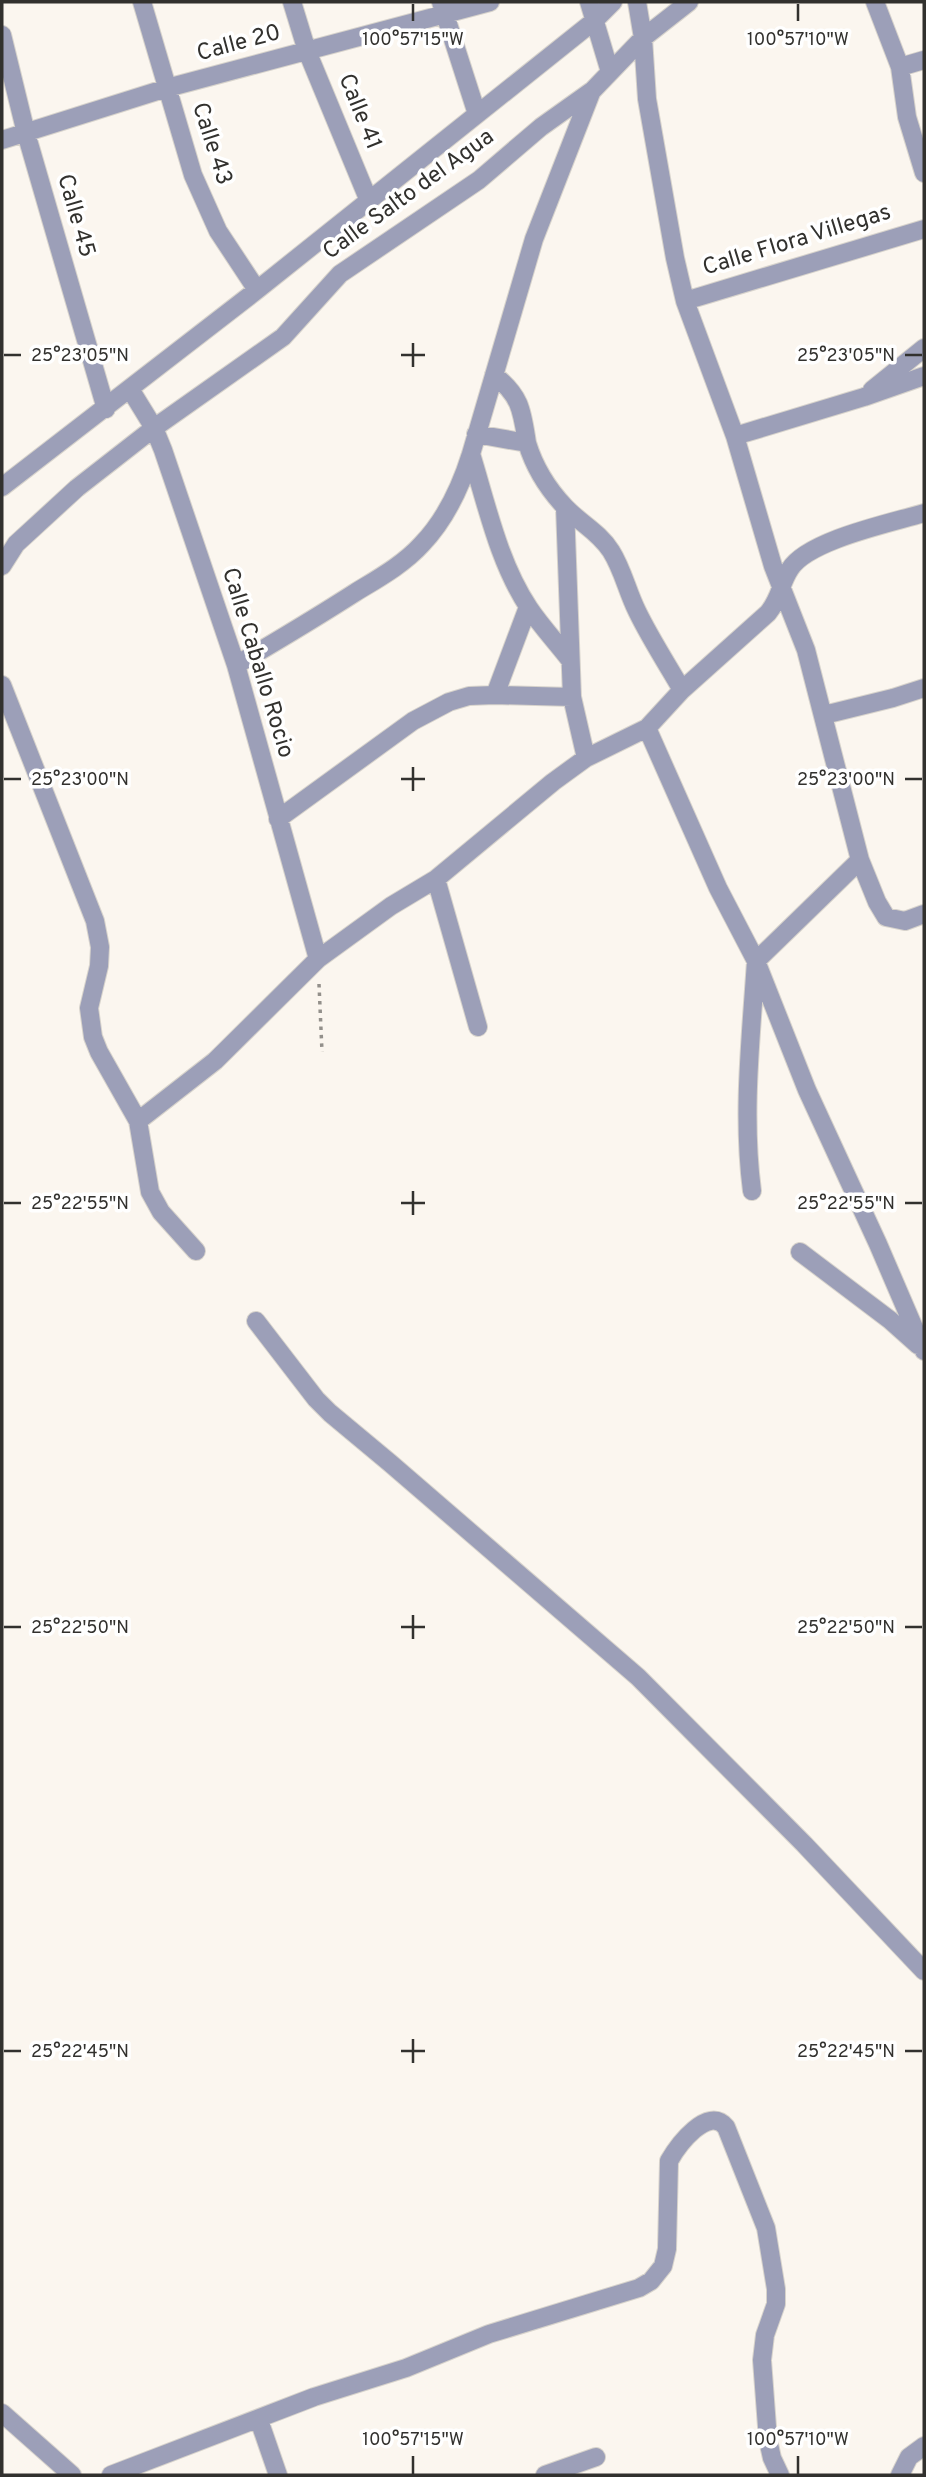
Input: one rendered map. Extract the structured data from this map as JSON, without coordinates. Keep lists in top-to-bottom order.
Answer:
{
  "streets": {
    "street": [
      "Calle 20",
      "Calle 41",
      "Calle 43",
      "Calle Salto del Agua",
      "Calle 45",
      "Calle Flora Villegas",
      "Calle Caballo Rocio"
    ]
  },
  "crossings": [
    ["Calle 20", "Calle 41"],
    ["Calle 20", "Calle 43"],
    ["Calle 20", "Calle 45"],
    ["Calle 41", "Calle Salto del Agua"],
    ["Calle 43", "Calle Salto del Agua"],
    ["Calle Salto del Agua", "Calle 45"],
    ["Calle Salto del Agua", "Calle Caballo Rocio"]
  ],
  "coordinates": [
    "100°57'15\"W",
    "100°57'10\"W",
    "25°23'05\"N",
    "25°23'00\"N",
    "25°22'55\"N",
    "25°22'50\"N",
    "25°22'45\"N"
  ]
}
